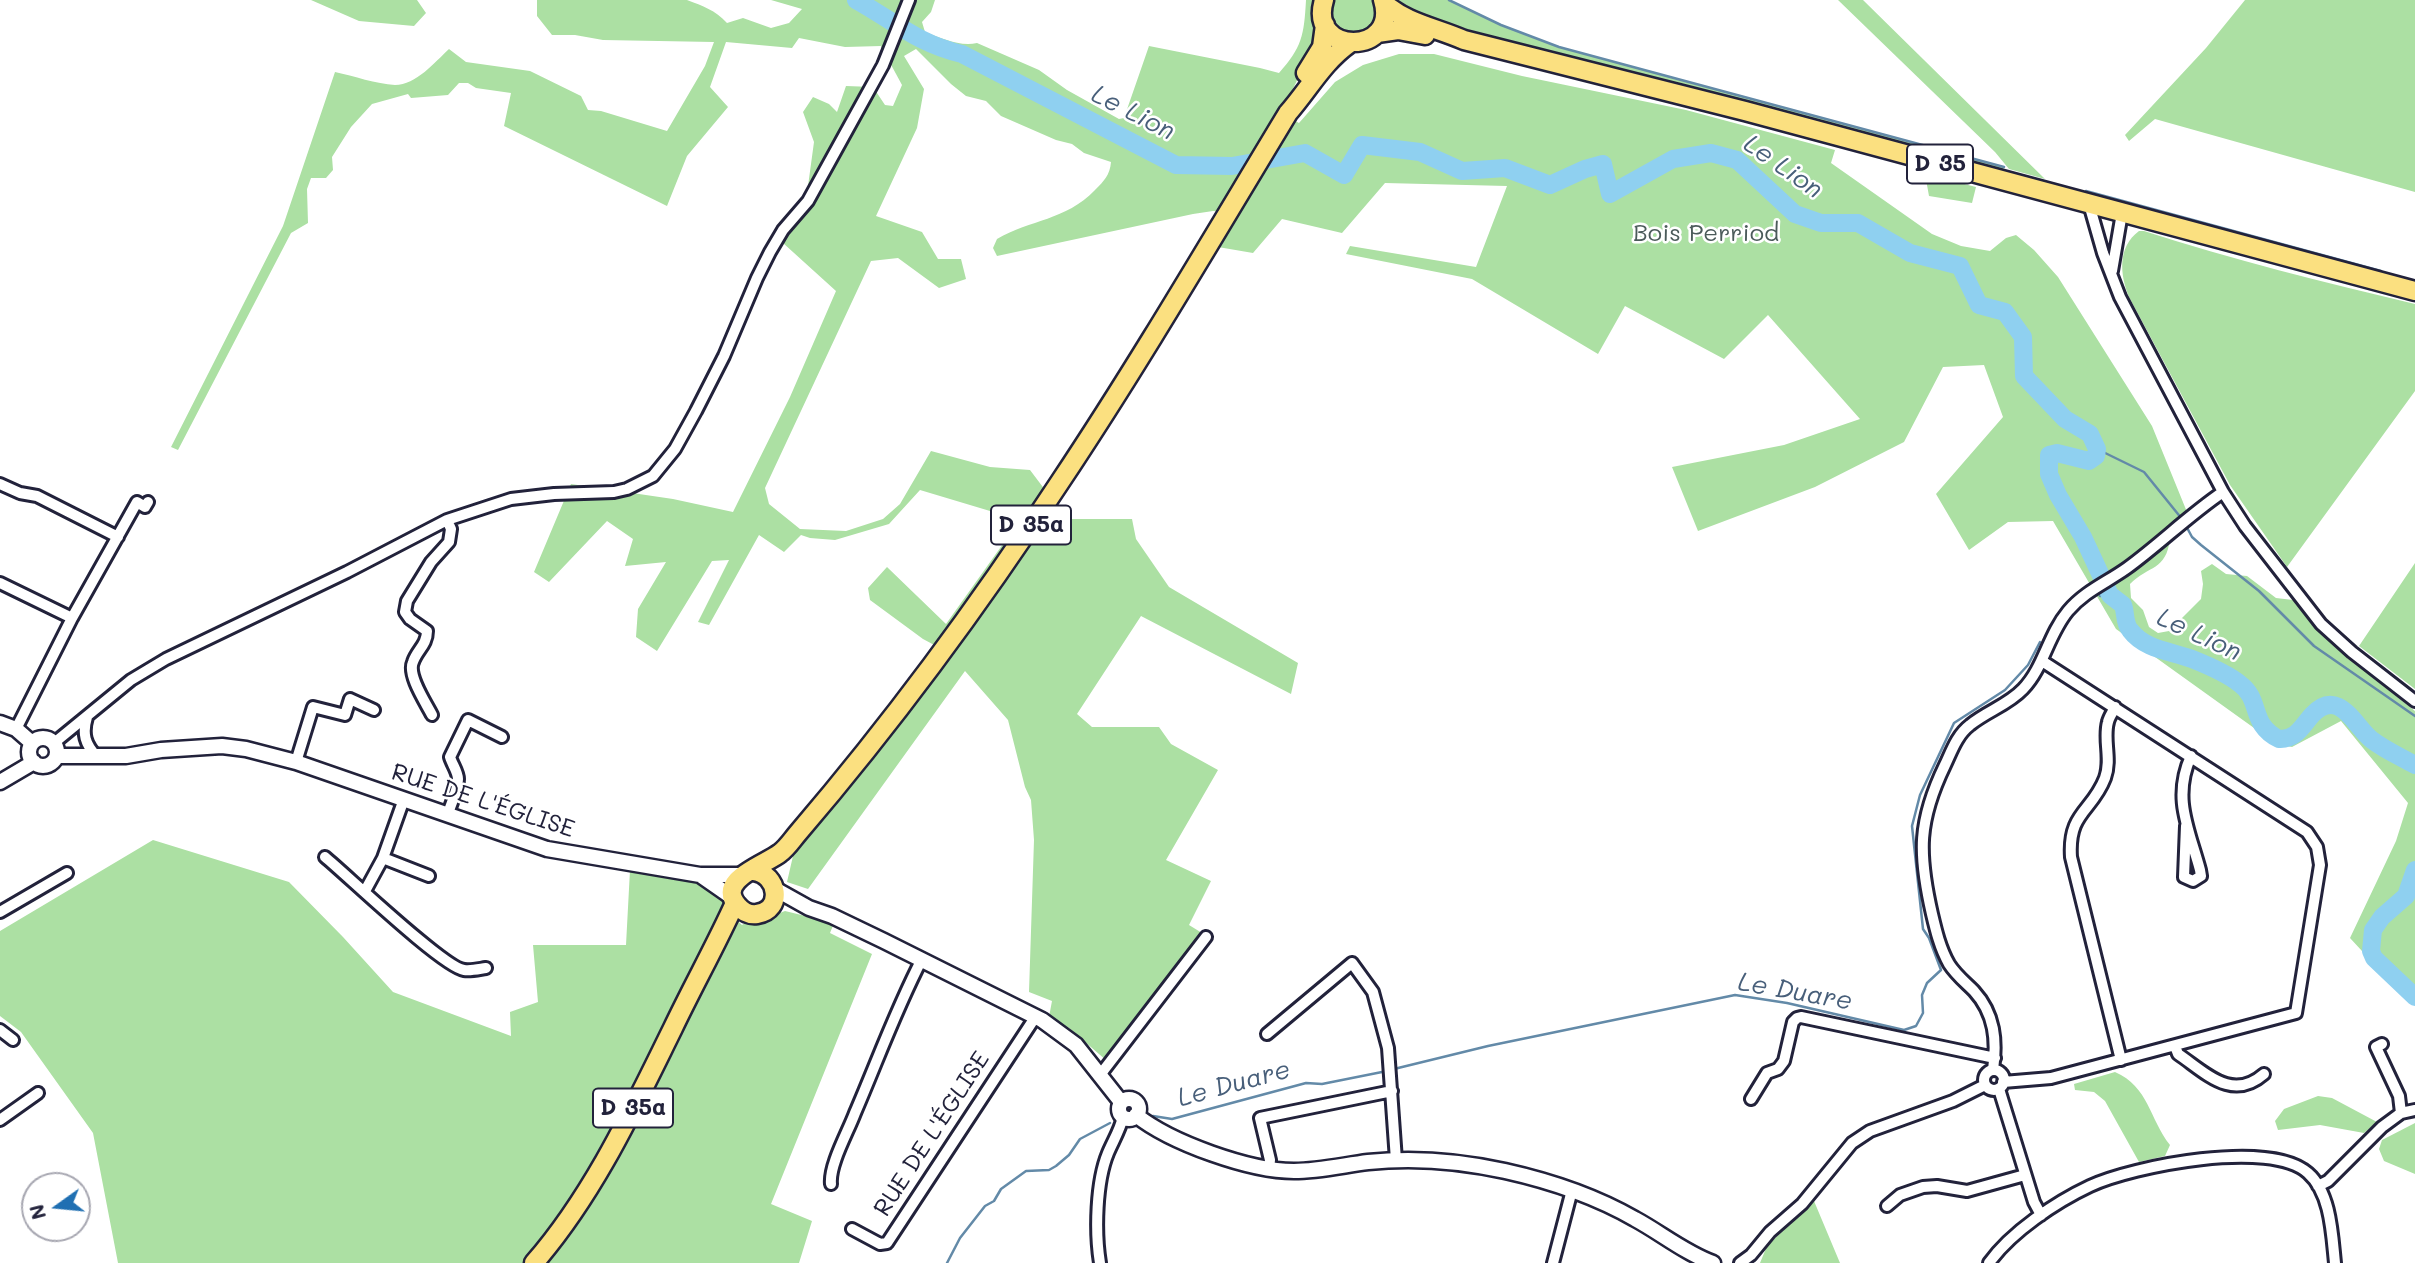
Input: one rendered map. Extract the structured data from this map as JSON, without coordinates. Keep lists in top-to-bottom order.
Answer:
{
  "streets": {
    "main road": ["D 35", "D 35a"],
    "street": ["RUE DE L'ÉGLISE"]
  },
  "crossings": [
    ["D 35a", "RUE DE L'ÉGLISE"]
  ],
  "water": ["Le Lion", "Le Duare"],
  "parks": ["Bois Perriod"],
  "north": "left"
}
